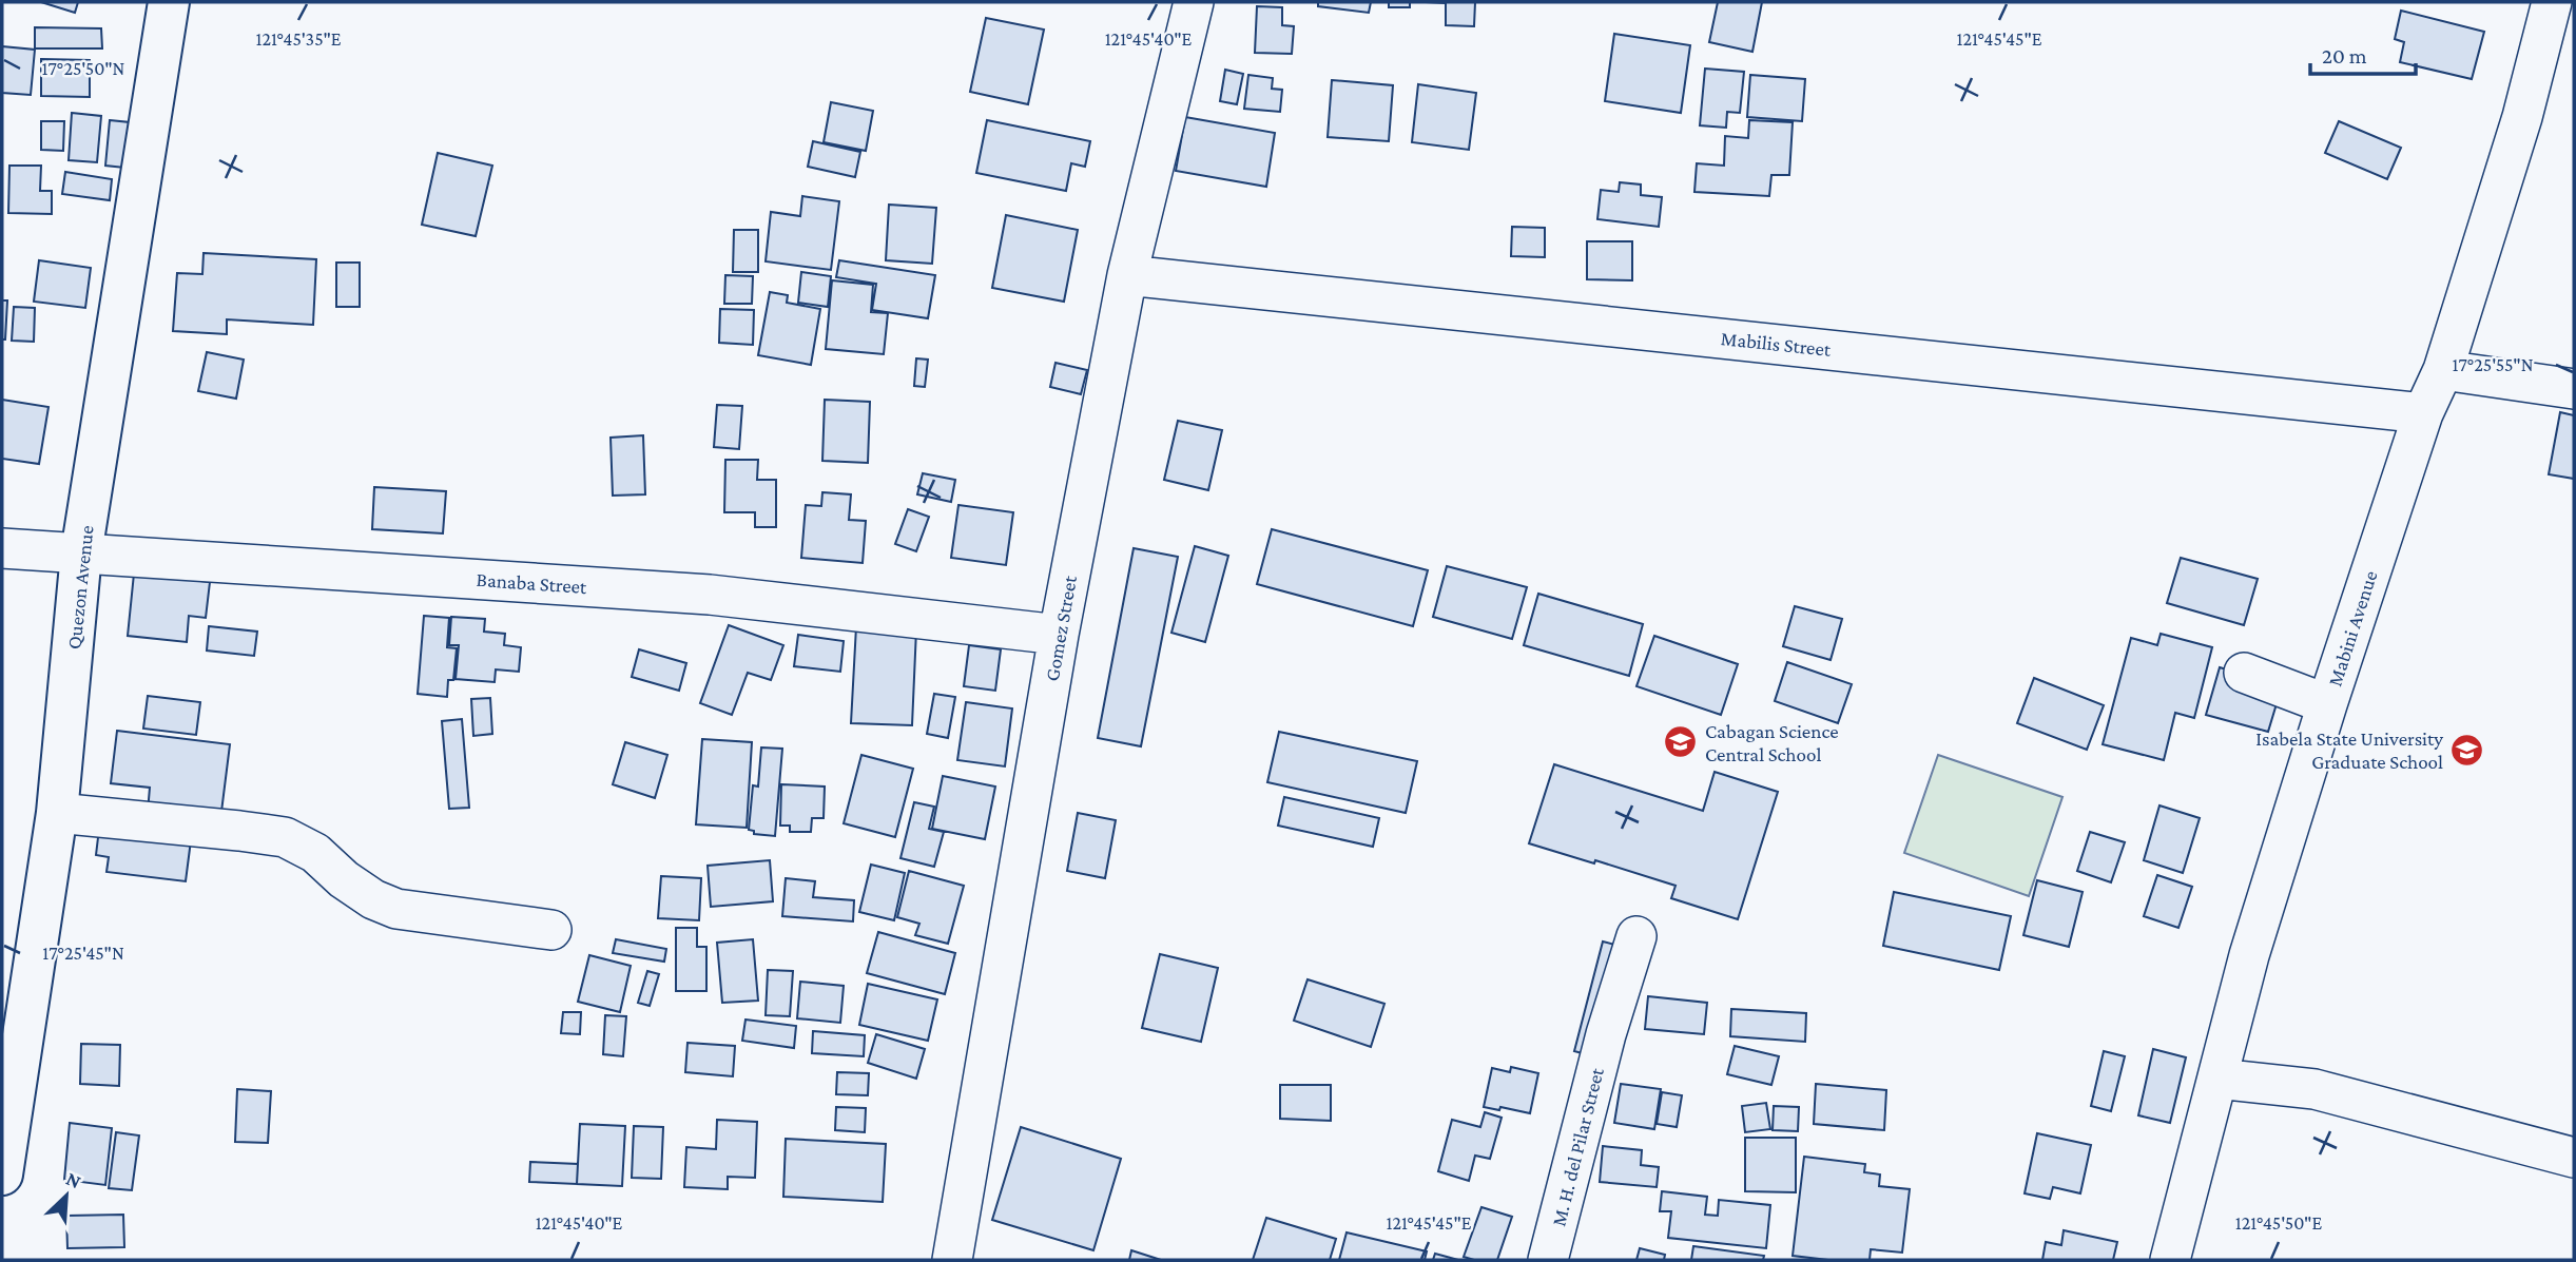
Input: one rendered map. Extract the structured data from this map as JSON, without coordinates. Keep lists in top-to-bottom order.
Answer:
{
  "streets": {
    "main road": ["Quezon Avenue"],
    "street": [
      "Mabilis Street",
      "Banaba Street",
      "Gomez Street",
      "Mabini Avenue",
      "M. H. del Pilar Street"
    ]
  },
  "crossings": [
    ["Mabilis Street", "Gomez Street"],
    ["Mabilis Street", "Mabini Avenue"],
    ["Banaba Street", "Quezon Avenue"],
    ["Banaba Street", "Gomez Street"]
  ],
  "places": {
    "school or university": ["Cabagan Science Central School", "Isabela State University Graduate School"]
  },
  "scale_bar": "20 m",
  "north": "top right",
  "coordinates": [
    "121°45'35\"E",
    "121°45'40\"E",
    "121°45'45\"E",
    "17°25'50\"N",
    "17°25'55\"N",
    "17°25'45\"N",
    "121°45'50\"E"
  ]
}
